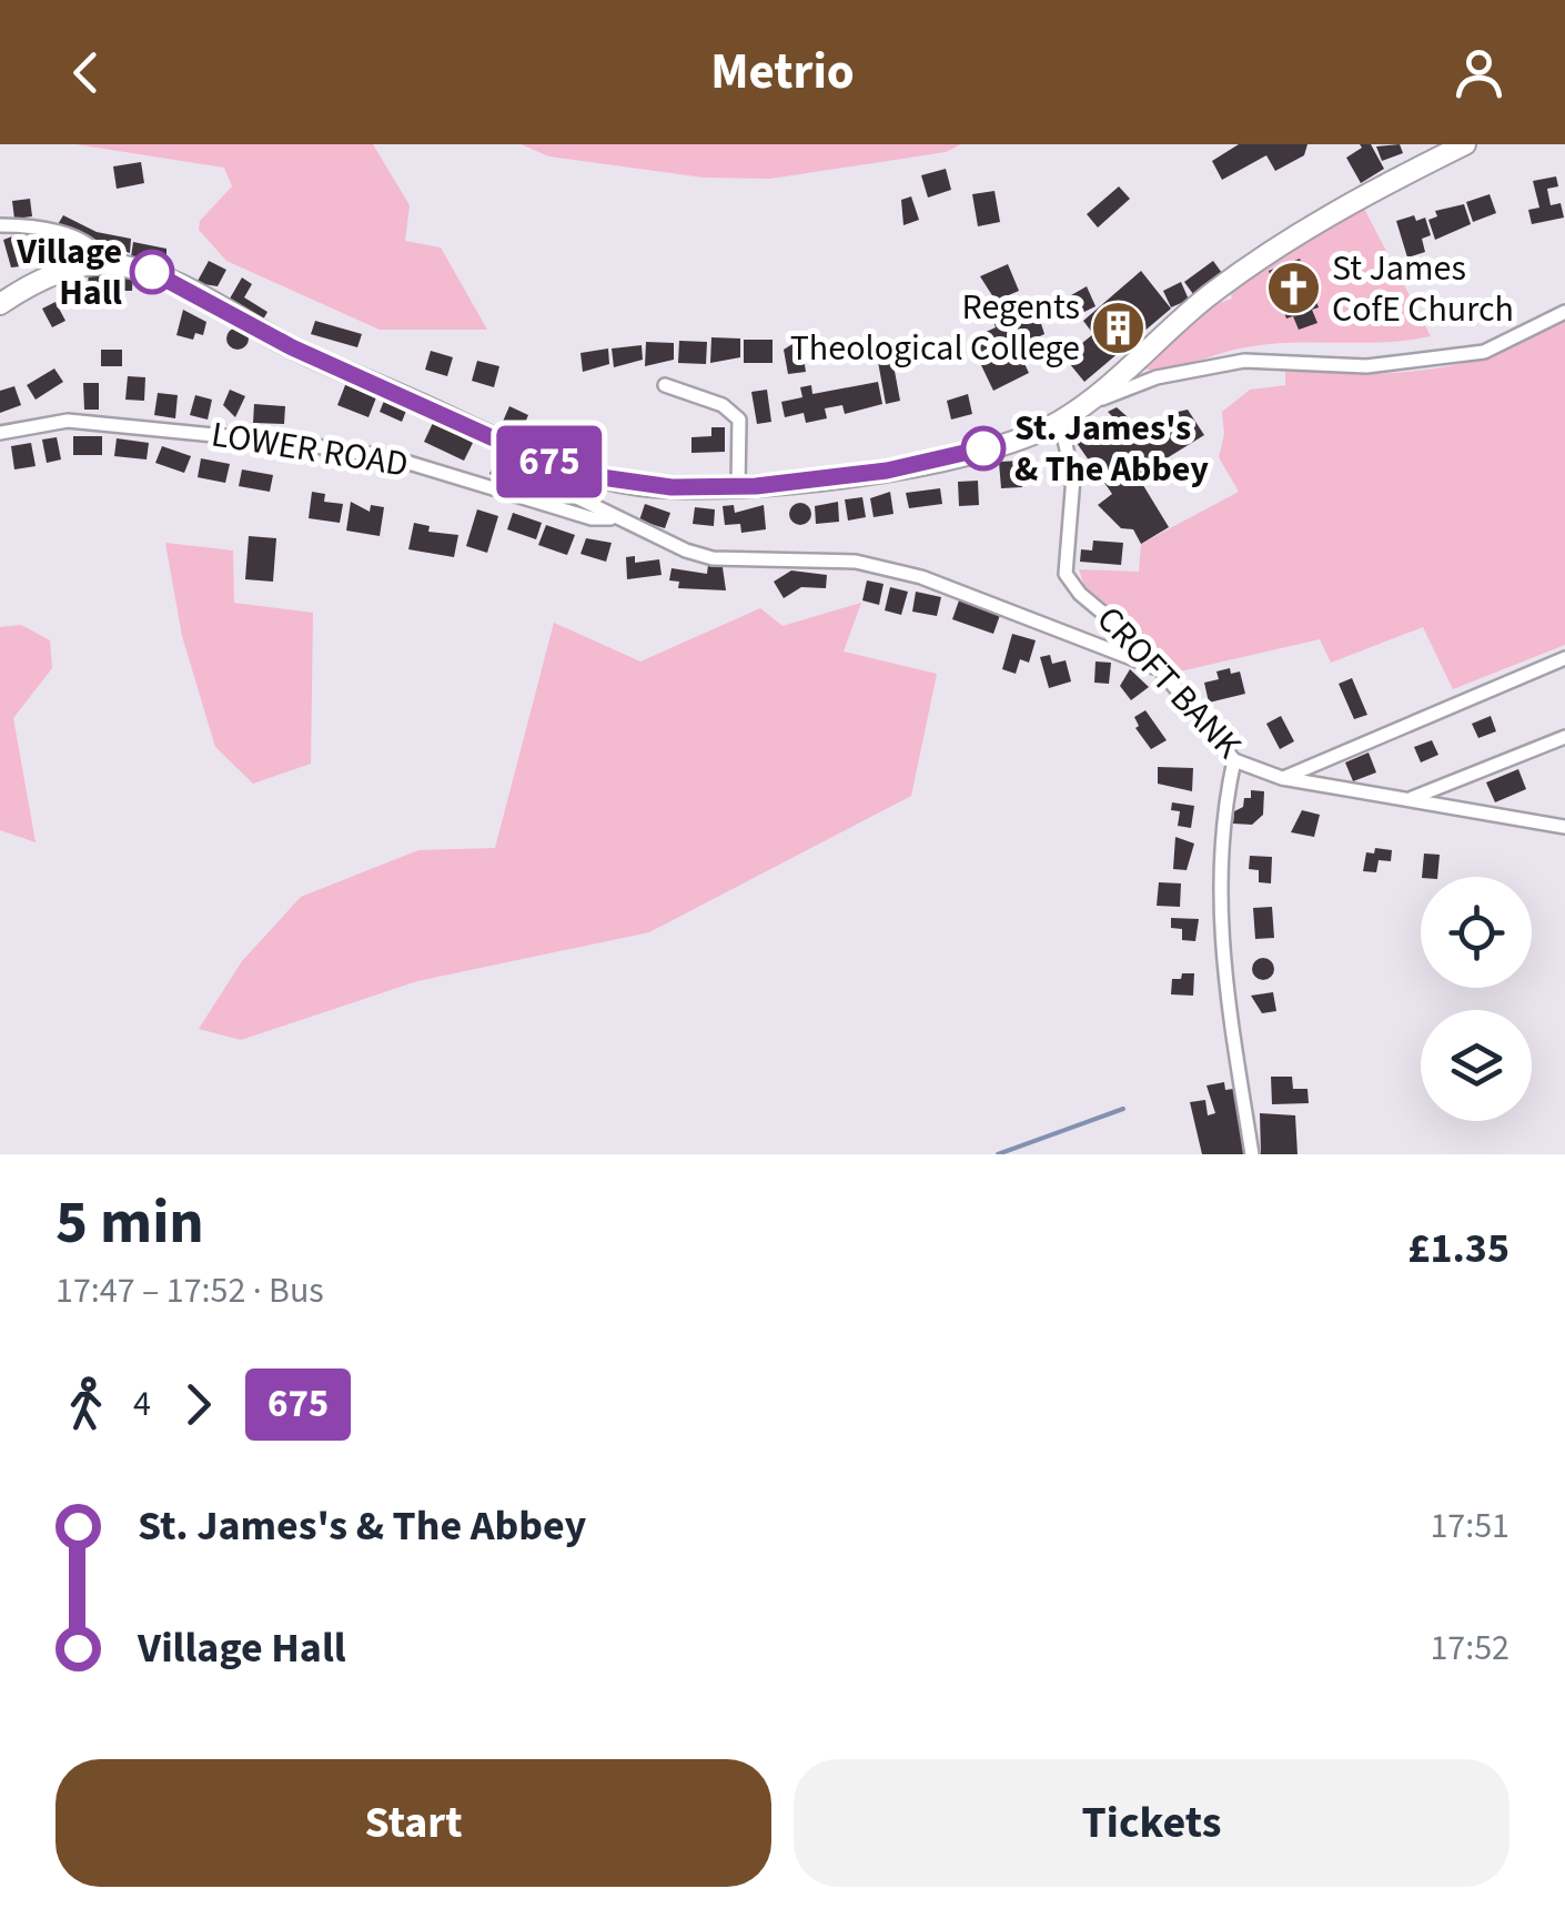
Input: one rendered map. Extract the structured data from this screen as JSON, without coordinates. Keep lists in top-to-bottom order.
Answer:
{
  "streets": {
    "street": ["LOWER ROAD", "CROFT BANK"]
  },
  "places": {
    "other": ["Village Hall", "St. James's & The Abbey"],
    "church": ["St James CofE Church"],
    "building": ["Regents Theological College"]
  },
  "lines": ["bus line 675"],
  "page": {
    "header": "Metrio",
    "on_map": "675",
    "heading": ["5 min", "17:47 – 17:52 · Bus", "£1.35"],
    "legs": ["4", "675"],
    "list": [
      {
        "name": "St. James's & The Abbey",
        "value": "17:51"
      },
      {
        "name": "Village Hall",
        "value": "17:52"
      }
    ],
    "buttons": ["Start", "Tickets"]
  }
}
